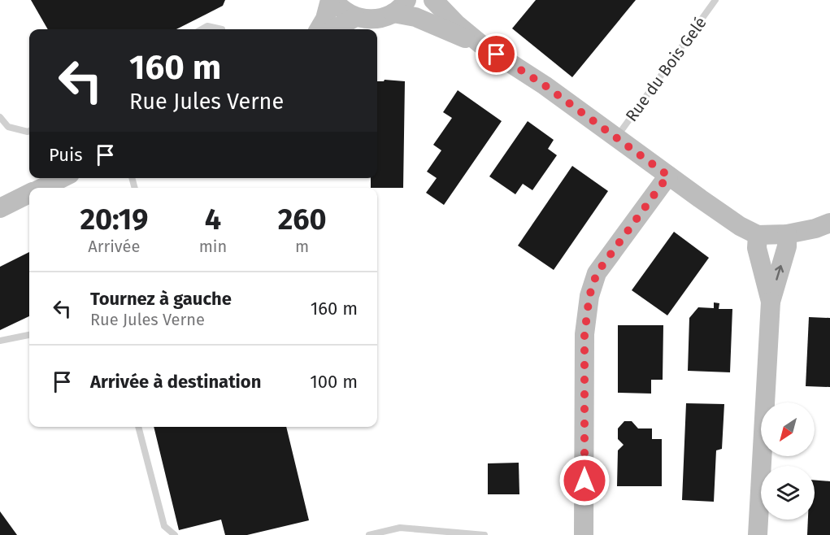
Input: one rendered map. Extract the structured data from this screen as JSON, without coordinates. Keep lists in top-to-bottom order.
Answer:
{
  "streets": {
    "lane": ["Rue du Bois Gelé"]
  },
  "north": "bottom left",
  "page": {
    "turn": ["160 m", "Rue Jules Verne"],
    "then": "Puis",
    "eta": [
      "20:19",
      "Arrivée",
      "4",
      "min",
      "260",
      "m"
    ],
    "list": [
      {
        "name": "Tournez à gauche",
        "note": "Rue Jules Verne",
        "value": "160 m"
      },
      {
        "name": "Arrivée à destination",
        "value": "100 m"
      }
    ]
  }
}
